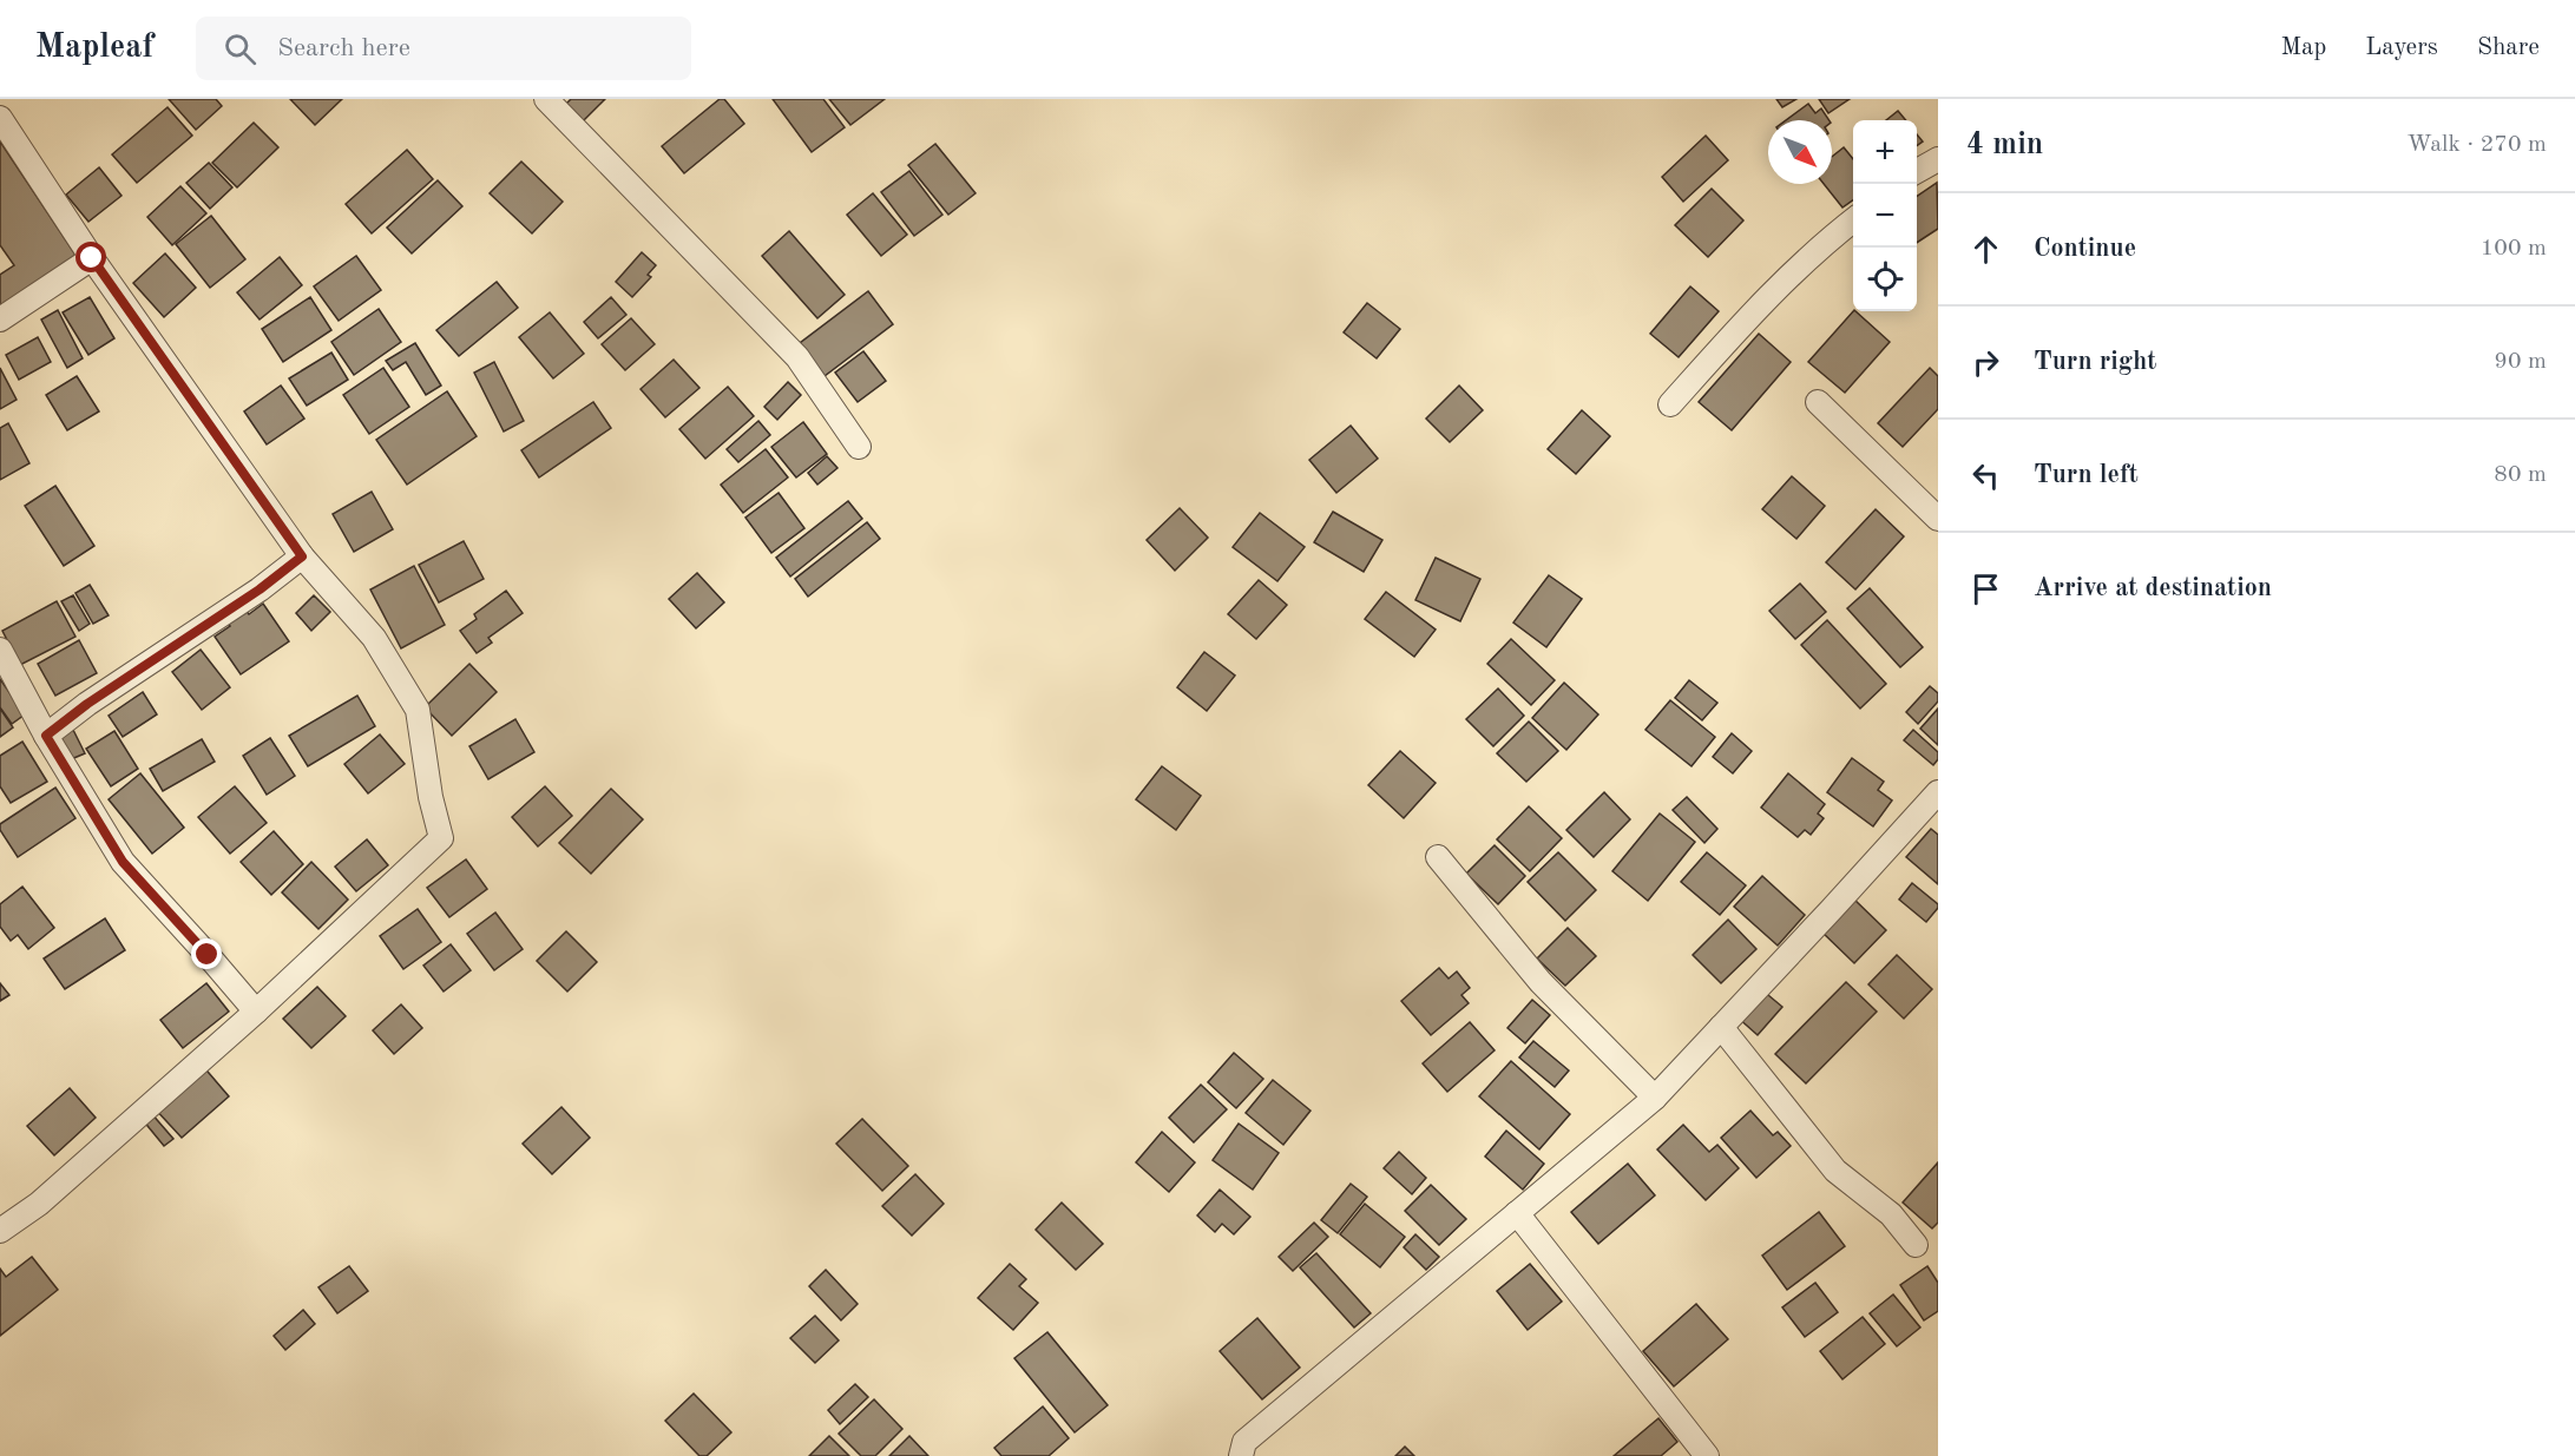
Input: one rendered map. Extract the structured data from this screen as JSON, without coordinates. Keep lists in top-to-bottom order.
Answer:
{
  "north": "bottom right",
  "page": {
    "header": "Mapleaf",
    "search": "Search here",
    "nav": ["Map", "Layers", "Share"],
    "heading": ["4 min", "Walk · 270 m"],
    "map_buttons": ["+", "−"],
    "list": [
      ["Continue", "100 m"],
      ["Turn right", "90 m"],
      ["Turn left", "80 m"],
      "Arrive at destination"
    ]
  }
}
